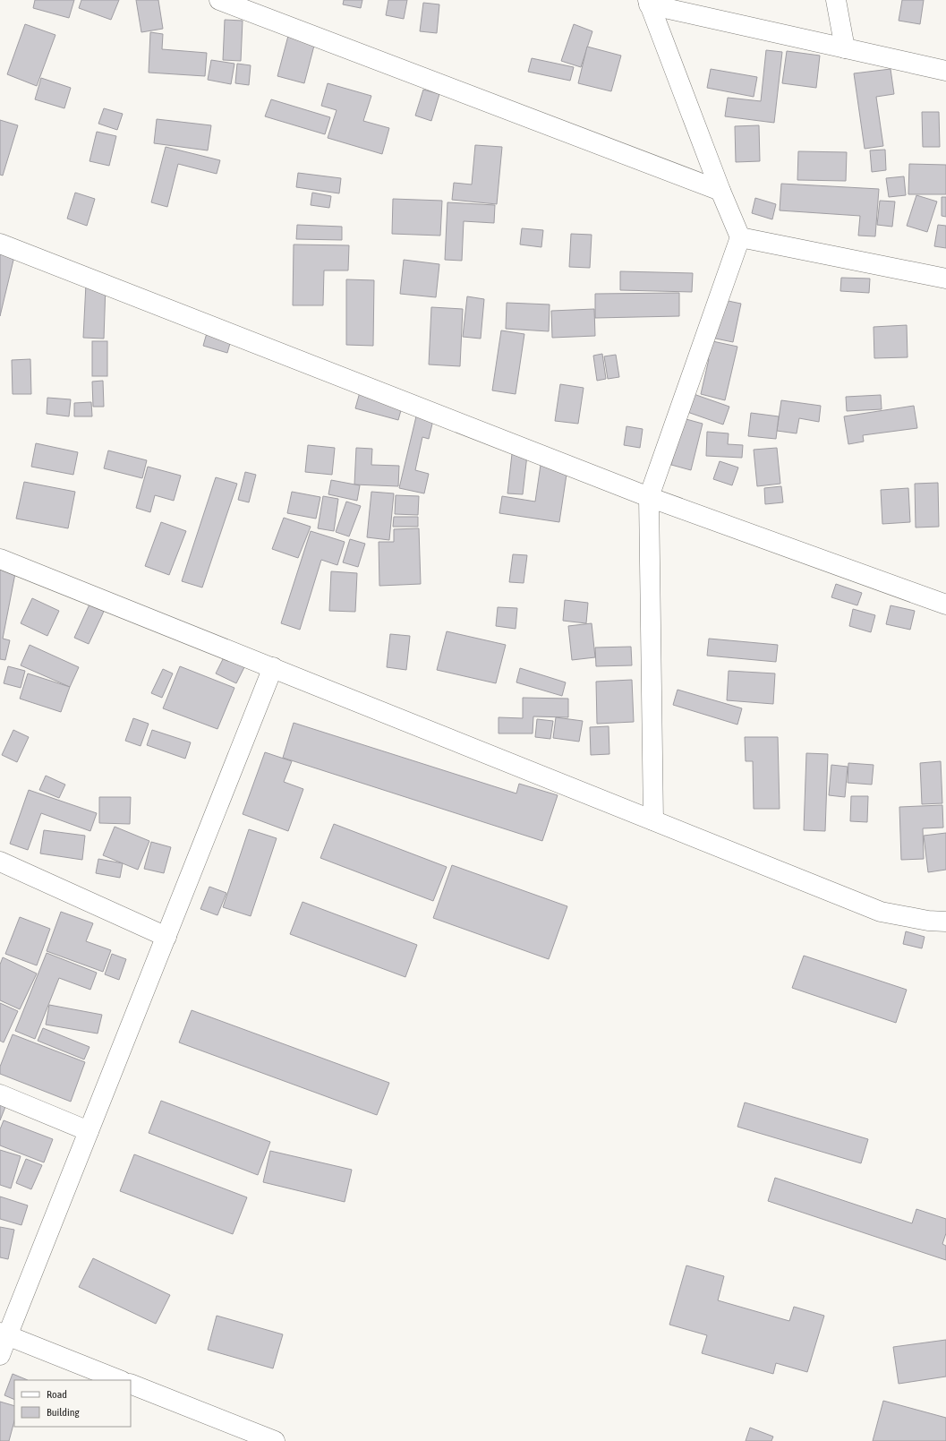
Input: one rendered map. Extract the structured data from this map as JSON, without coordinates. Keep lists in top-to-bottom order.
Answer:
{
  "legend": ["Road", "Building"]
}
